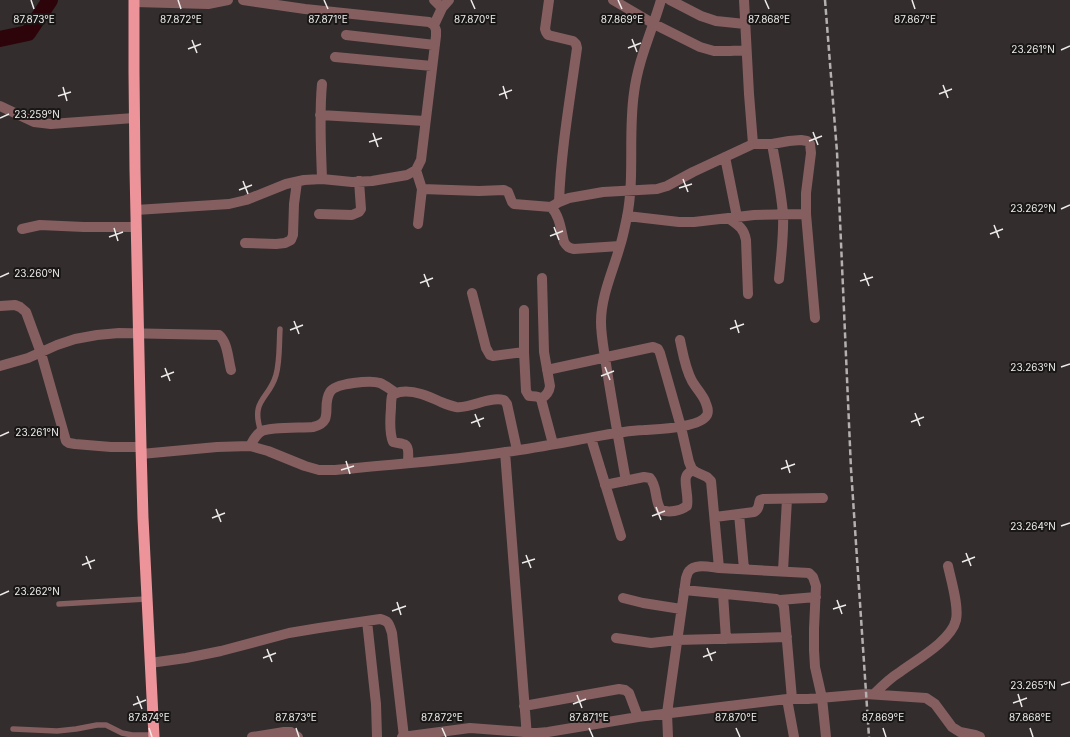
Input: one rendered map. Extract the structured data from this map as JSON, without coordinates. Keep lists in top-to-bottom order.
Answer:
{
  "coordinates": [
    "87.873°E",
    "87.872°E",
    "87.871°E",
    "87.870°E",
    "87.869°E",
    "87.868°E",
    "87.867°E",
    "23.261°N",
    "23.259°N",
    "23.262°N",
    "23.260°N",
    "23.263°N",
    "23.264°N",
    "23.265°N",
    "87.874°E"
  ]
}
